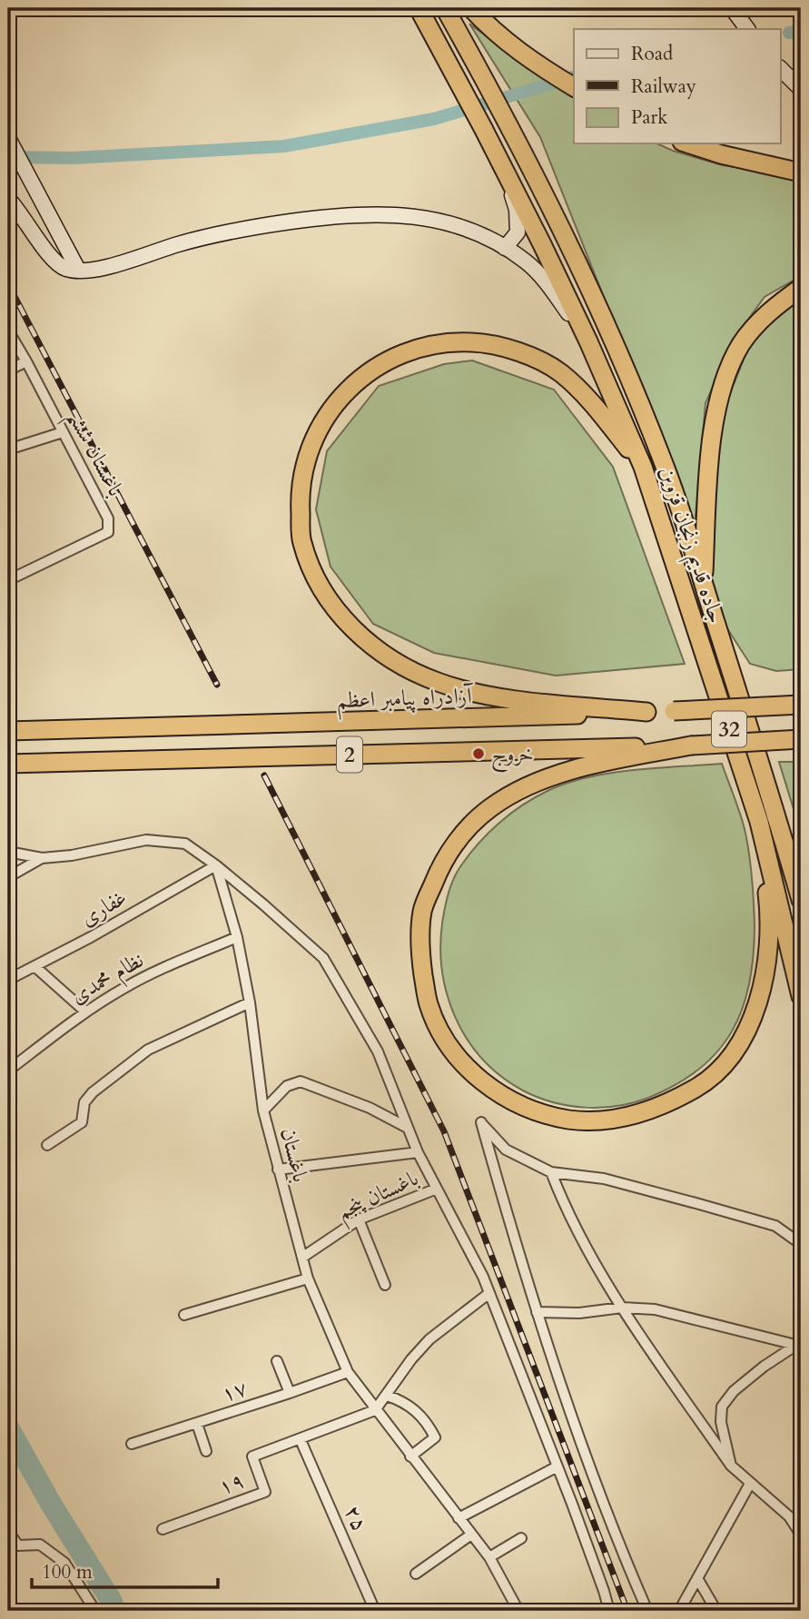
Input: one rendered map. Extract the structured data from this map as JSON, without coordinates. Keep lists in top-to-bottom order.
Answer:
{
  "streets": {
    "highway": [
      "جاده قدیم زنجان قزوین",
      "آزادراه پیامبر اعظم",
      "32",
      "2"
    ],
    "street": [
      "باغستان ششم",
      "غفاری",
      "نظام محمدی",
      "باغستان",
      "باغستان پنجم",
      "۱۷",
      "۱۹",
      "۲۵"
    ]
  },
  "crossings": [
    ["غفاری", "باغستان"],
    ["نظام محمدی", "باغستان"],
    ["باغستان", "باغستان پنجم"],
    ["باغستان", "۱۷"],
    ["۱۹", "۲۵"]
  ],
  "places": ["خروج"],
  "legend": ["Road", "Railway", "Park"],
  "scale_bar": "100 m"
}
